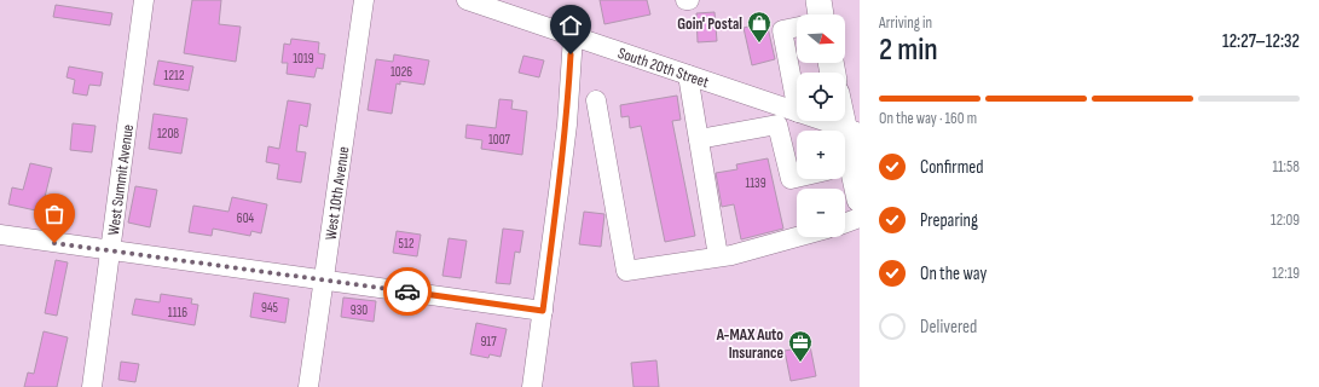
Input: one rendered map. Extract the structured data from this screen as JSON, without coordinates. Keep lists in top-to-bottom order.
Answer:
{
  "streets": {
    "street": ["South 20th Street", "West Summit Avenue", "West 10th Avenue"]
  },
  "places": {
    "shop": ["Goin' Postal"],
    "office": ["A-MAX Auto Insurance"]
  },
  "house_numbers": [
    "1019",
    "1026",
    "1212",
    "1208",
    "1007",
    "1139",
    "604",
    "512",
    "945",
    "930",
    "1116",
    "917"
  ],
  "north": "right",
  "page": {
    "heading": ["2 min", "Arriving in", "12:27–12:32"],
    "map_buttons": ["+", "−"],
    "bar": "On the way · 160 m",
    "list": [
      ["Confirmed", "11:58"],
      ["Preparing", "12:09"],
      ["On the way", "12:19"],
      "Delivered"
    ]
  }
}
